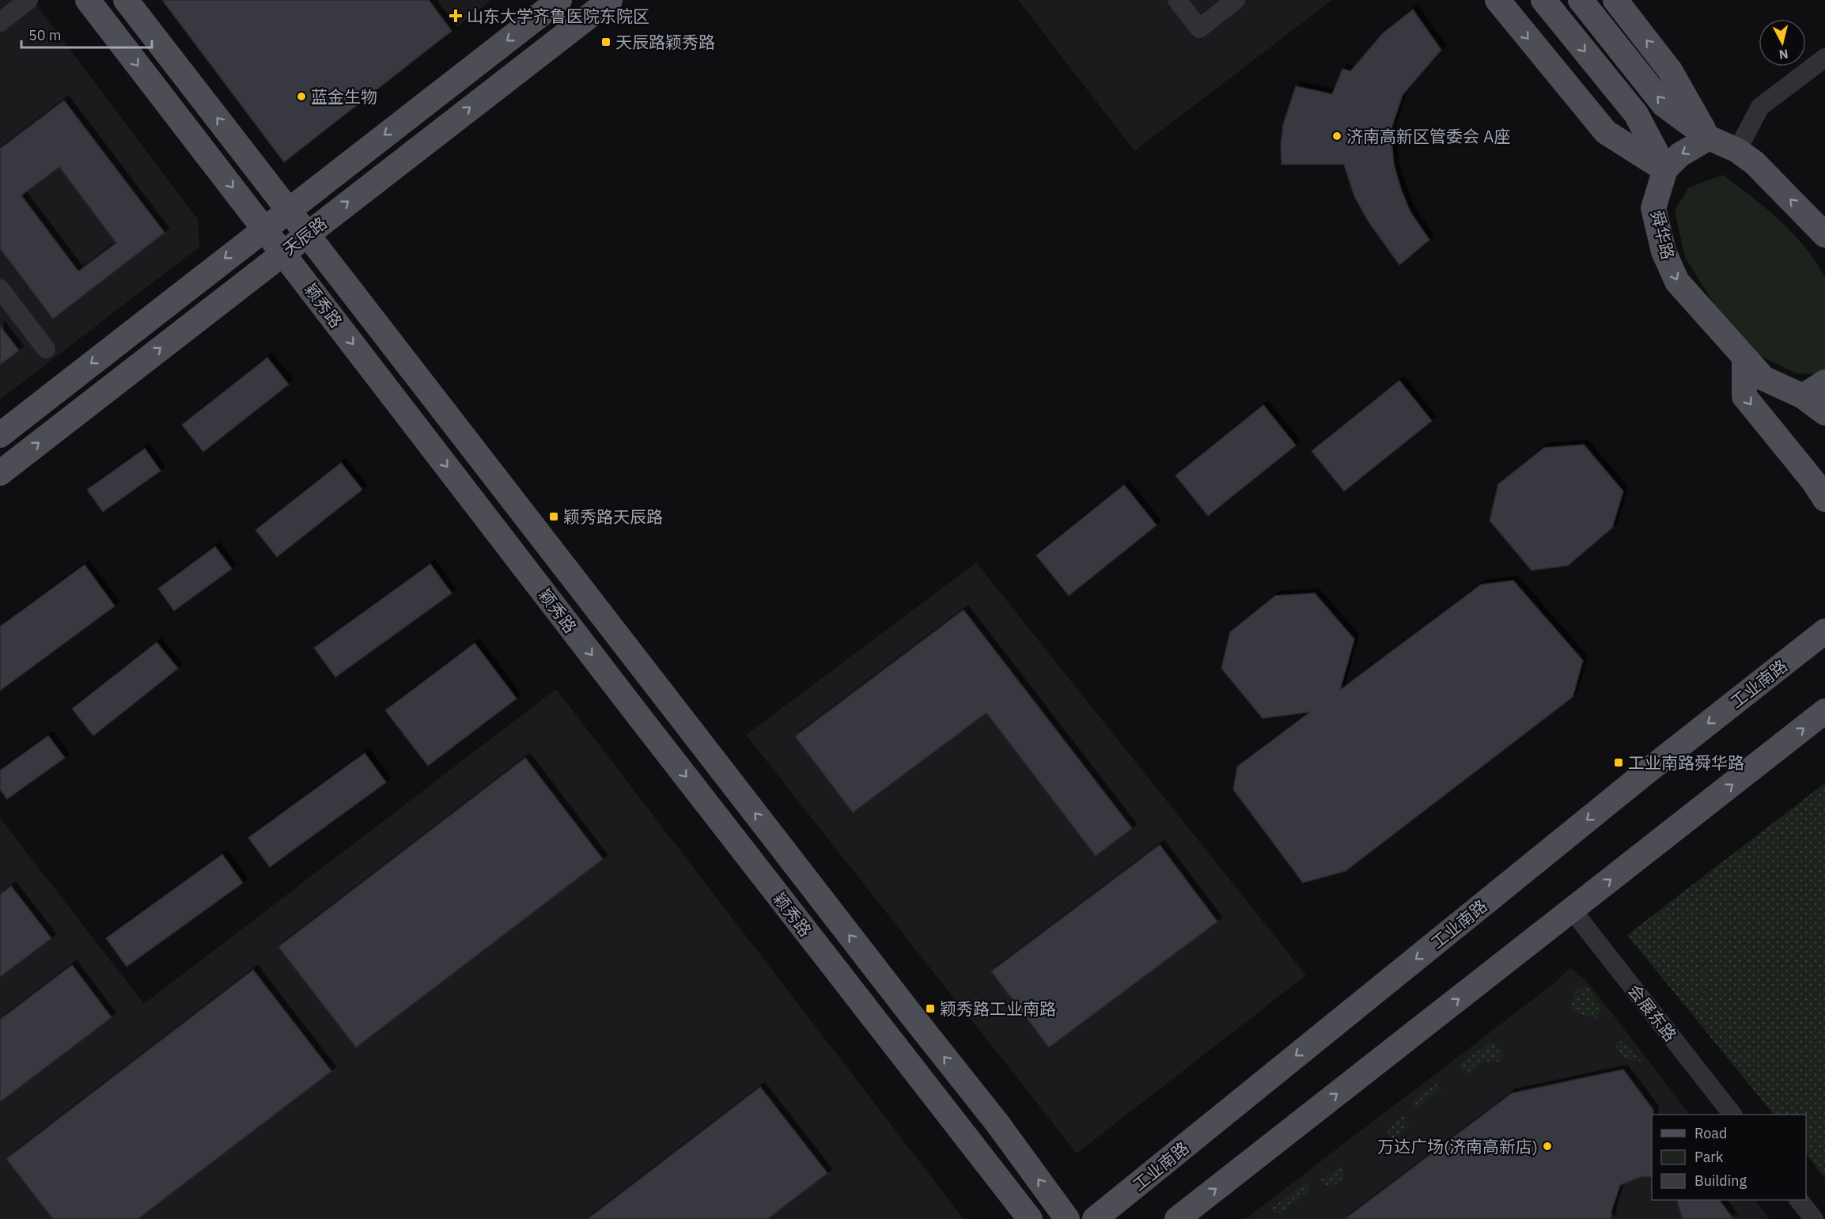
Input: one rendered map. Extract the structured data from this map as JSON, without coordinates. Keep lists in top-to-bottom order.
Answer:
{
  "streets": {
    "main road": [
      "舜华路",
      "天辰路",
      "颖秀路",
      "工业南路"
    ],
    "street": ["会展东路"]
  },
  "crossings": [
    ["天辰路", "颖秀路"]
  ],
  "one_way": ["舜华路"],
  "places": {
    "health": ["山东大学齐鲁医院东院区"],
    "transit": [
      "天辰路颖秀路",
      "颖秀路天辰路",
      "工业南路舜华路",
      "颖秀路工业南路"
    ],
    "other": ["蓝金生物", "济南高新区管委会 A座", "万达广场(济南高新店)"]
  },
  "legend": ["Road", "Park", "Building"],
  "scale_bar": "50 m",
  "north": "bottom"
}
